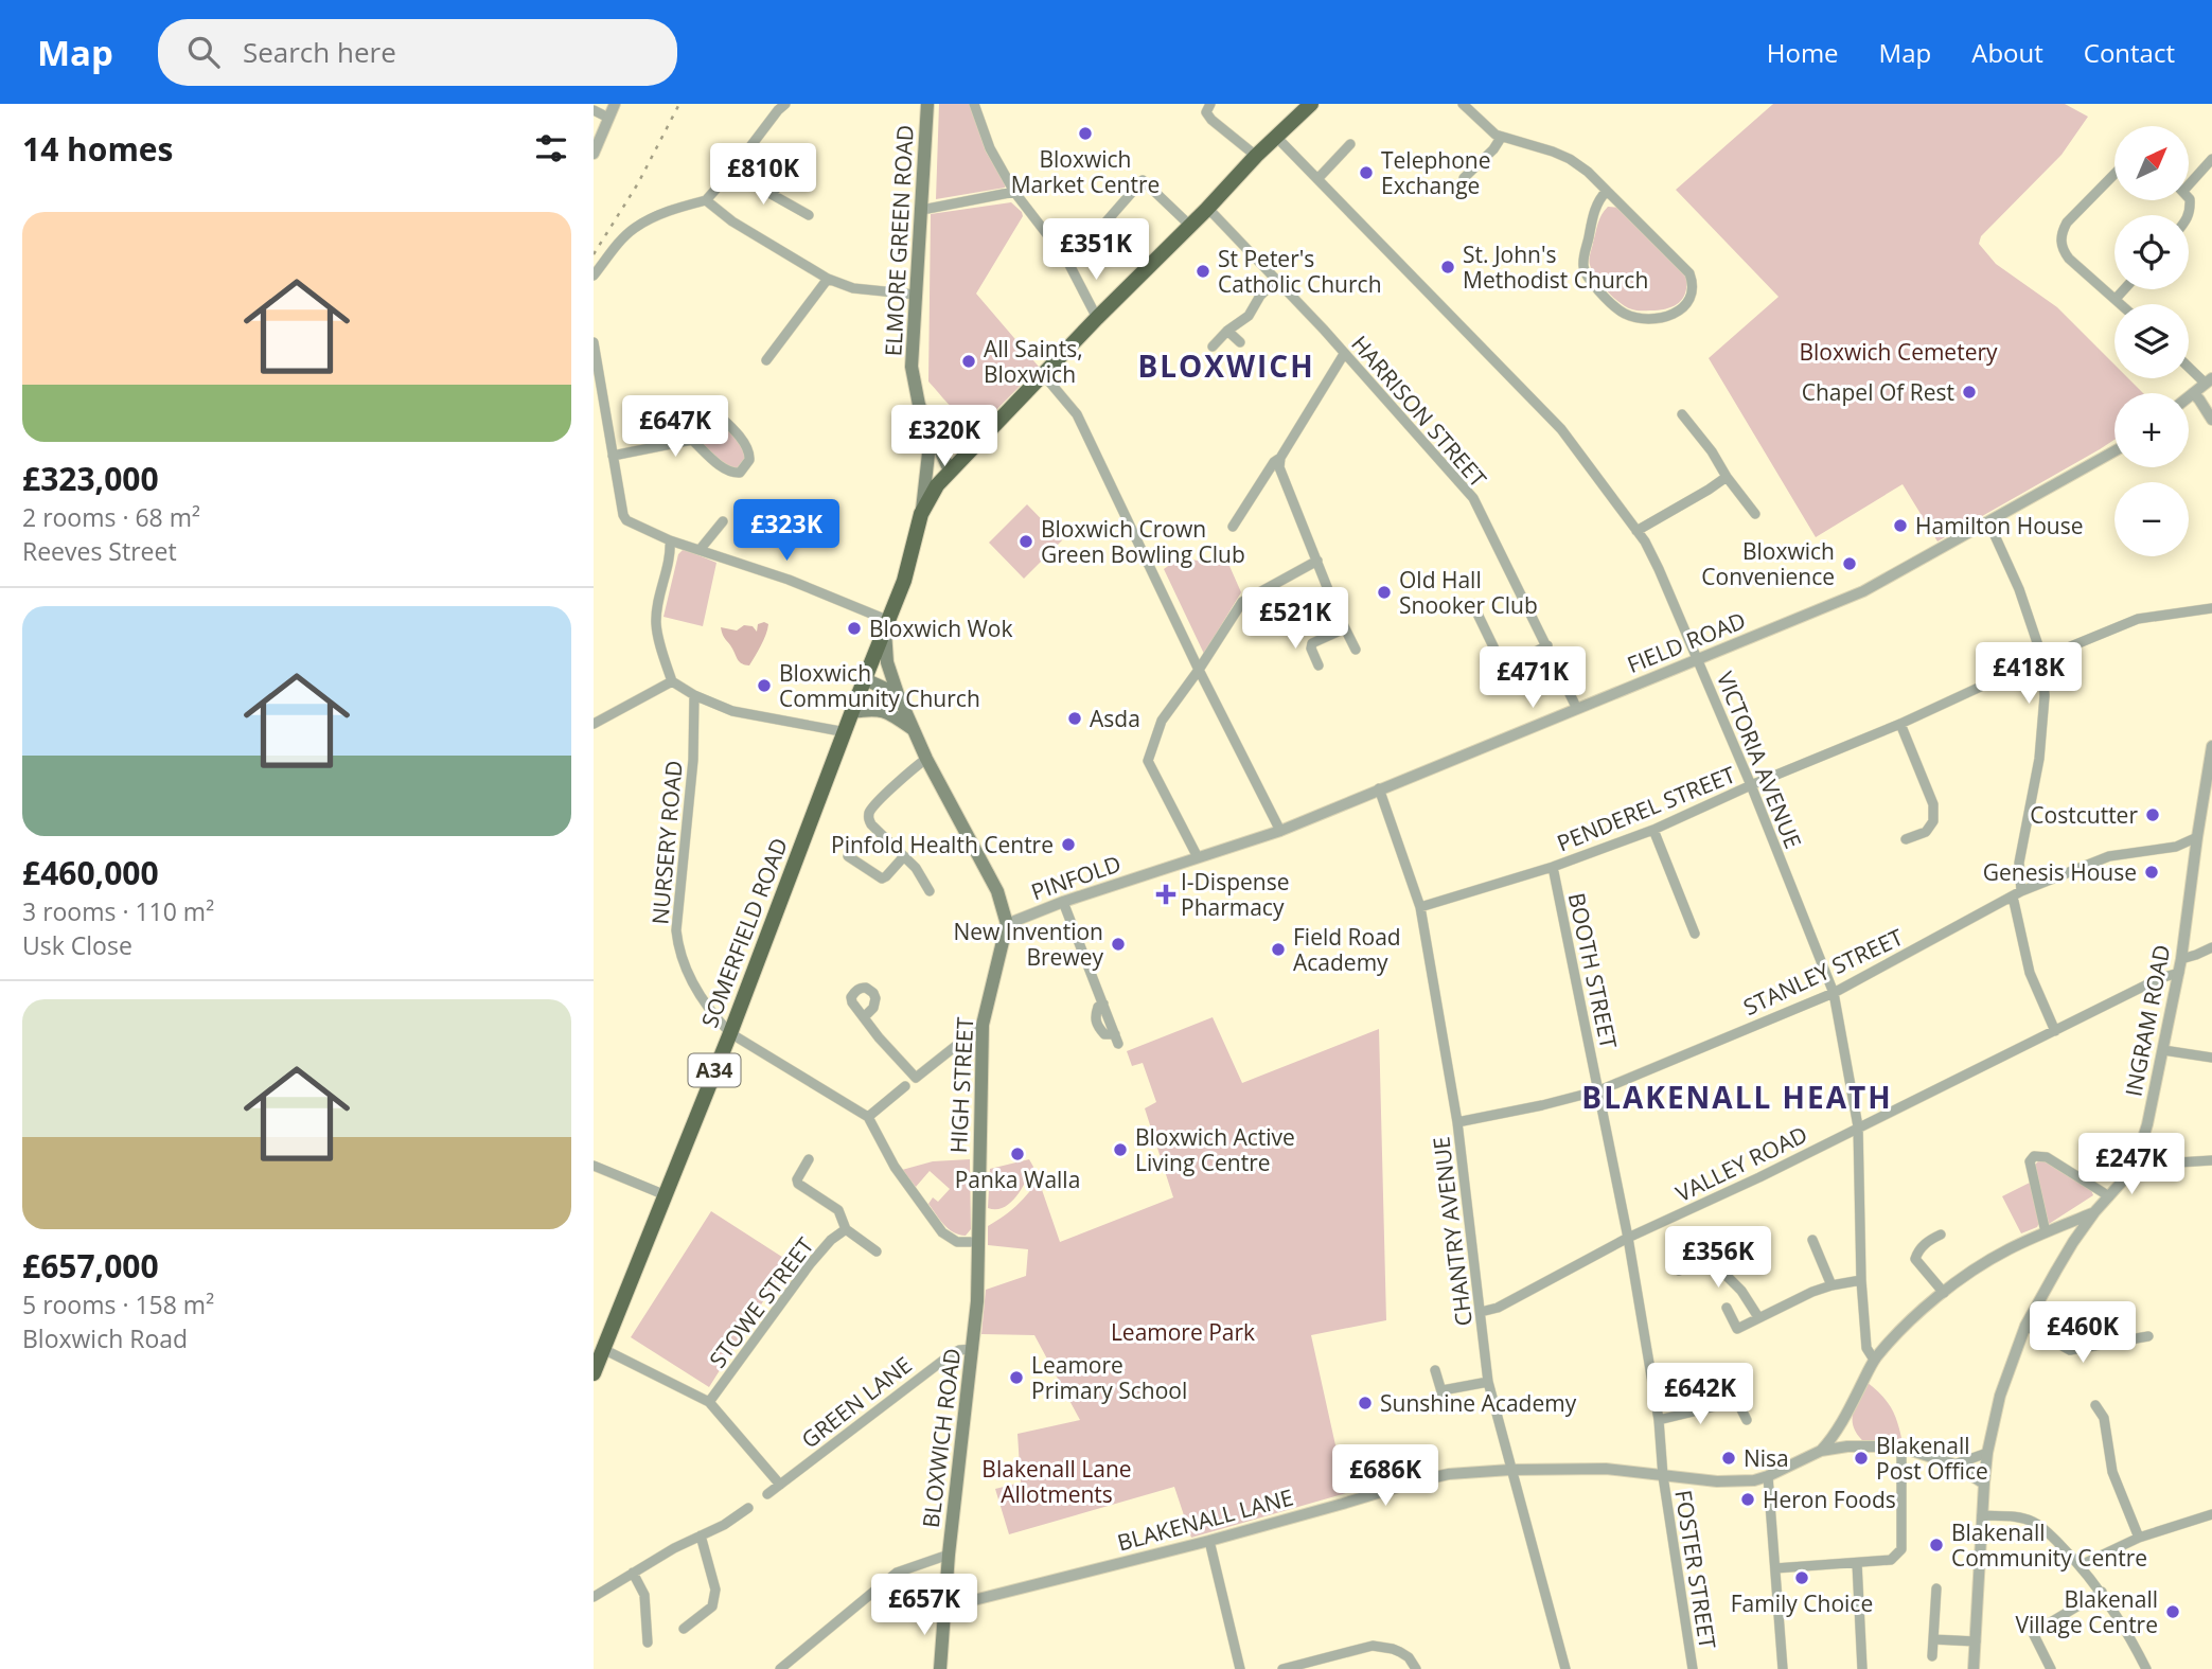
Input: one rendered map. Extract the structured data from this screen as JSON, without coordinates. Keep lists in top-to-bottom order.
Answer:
{
  "streets": {
    "highway": ["SOMERFIELD ROAD", "A34"],
    "main road": ["ELMORE GREEN ROAD", "HIGH STREET", "BLOXWICH ROAD"],
    "street": [
      "HARRISON STREET",
      "FIELD ROAD",
      "VICTORIA AVENUE",
      "PENDEREL STREET",
      "NURSERY ROAD",
      "PINFOLD",
      "BOOTH STREET",
      "STANLEY STREET",
      "INGRAM ROAD",
      "VALLEY ROAD",
      "CHANTRY AVENUE",
      "STOWE STREET",
      "GREEN LANE",
      "BLAKENALL LANE",
      "FOSTER STREET"
    ]
  },
  "crossings": [
    ["ELMORE GREEN ROAD", "A34"],
    ["HARRISON STREET", "FIELD ROAD"],
    ["HARRISON STREET", "A34"],
    ["FIELD ROAD", "VICTORIA AVENUE"],
    ["FIELD ROAD", "PINFOLD"],
    ["FIELD ROAD", "CHANTRY AVENUE"],
    ["VICTORIA AVENUE", "PENDEREL STREET"],
    ["VICTORIA AVENUE", "STANLEY STREET"],
    ["VICTORIA AVENUE", "A34"],
    ["VICTORIA AVENUE", "VALLEY ROAD"],
    ["PENDEREL STREET", "BOOTH STREET"],
    ["PENDEREL STREET", "CHANTRY AVENUE"],
    ["NURSERY ROAD", "SOMERFIELD ROAD"],
    ["PINFOLD", "HIGH STREET"],
    ["SOMERFIELD ROAD", "A34"],
    ["BOOTH STREET", "STANLEY STREET"],
    ["BOOTH STREET", "VALLEY ROAD"],
    ["BOOTH STREET", "BLAKENALL LANE"],
    ["BOOTH STREET", "FOSTER STREET"],
    ["STANLEY STREET", "INGRAM ROAD"],
    ["STANLEY STREET", "CHANTRY AVENUE"],
    ["INGRAM ROAD", "VALLEY ROAD"],
    ["INGRAM ROAD", "BLAKENALL LANE"],
    ["HIGH STREET", "BLOXWICH ROAD"],
    ["VALLEY ROAD", "CHANTRY AVENUE"],
    ["CHANTRY AVENUE", "BLAKENALL LANE"],
    ["GREEN LANE", "BLOXWICH ROAD"],
    ["BLOXWICH ROAD", "BLAKENALL LANE"],
    ["BLAKENALL LANE", "FOSTER STREET"]
  ],
  "districts": ["BLOXWICH", "BLAKENALL HEATH"],
  "parks": ["Bloxwich Cemetery", "Leamore Park", "Blakenall Lane Allotments"],
  "places": {
    "other": [
      "Bloxwich Market Centre",
      "Telephone Exchange",
      "St. John's Methodist Church",
      "St Peter's Catholic Church",
      "All Saints, Bloxwich",
      "Chapel Of Rest",
      "Hamilton House",
      "Bloxwich Crown Green Bowling Club",
      "Bloxwich Convenience",
      "Old Hall Snooker Club",
      "Bloxwich Wok",
      "Bloxwich Community Church",
      "Asda",
      "Costcutter",
      "Pinfold Health Centre",
      "Genesis House",
      "New Invention Brewey",
      "Field Road Academy",
      "Bloxwich Active Living Centre",
      "Panka Walla",
      "Leamore Primary School",
      "Sunshine Academy",
      "Nisa",
      "Blakenall Post Office",
      "Heron Foods",
      "Blakenall Community Centre",
      "Family Choice",
      "Blakenall Village Centre"
    ],
    "health": ["I-Dispense Pharmacy"]
  },
  "north": "top right",
  "page": {
    "header": "Map",
    "search": "Search here",
    "nav": [
      "Home",
      "Map",
      "About",
      "Contact"
    ],
    "heading": "14 homes",
    "map_buttons": ["+", "−"],
    "price": [
      "£810K",
      "£351K",
      "£647K",
      "£320K",
      "£323K",
      "£521K",
      "£418K",
      "£471K",
      "£247K",
      "£356K",
      "£460K",
      "£642K",
      "£686K",
      "£657K"
    ],
    "list": [
      {
        "name": "£323,000",
        "note": "2 rooms · 68 m² · Reeves Street"
      },
      {
        "name": "£460,000",
        "note": "3 rooms · 110 m² · Usk Close"
      },
      {
        "name": "£657,000",
        "note": "5 rooms · 158 m² · Bloxwich Road"
      }
    ]
  }
}
